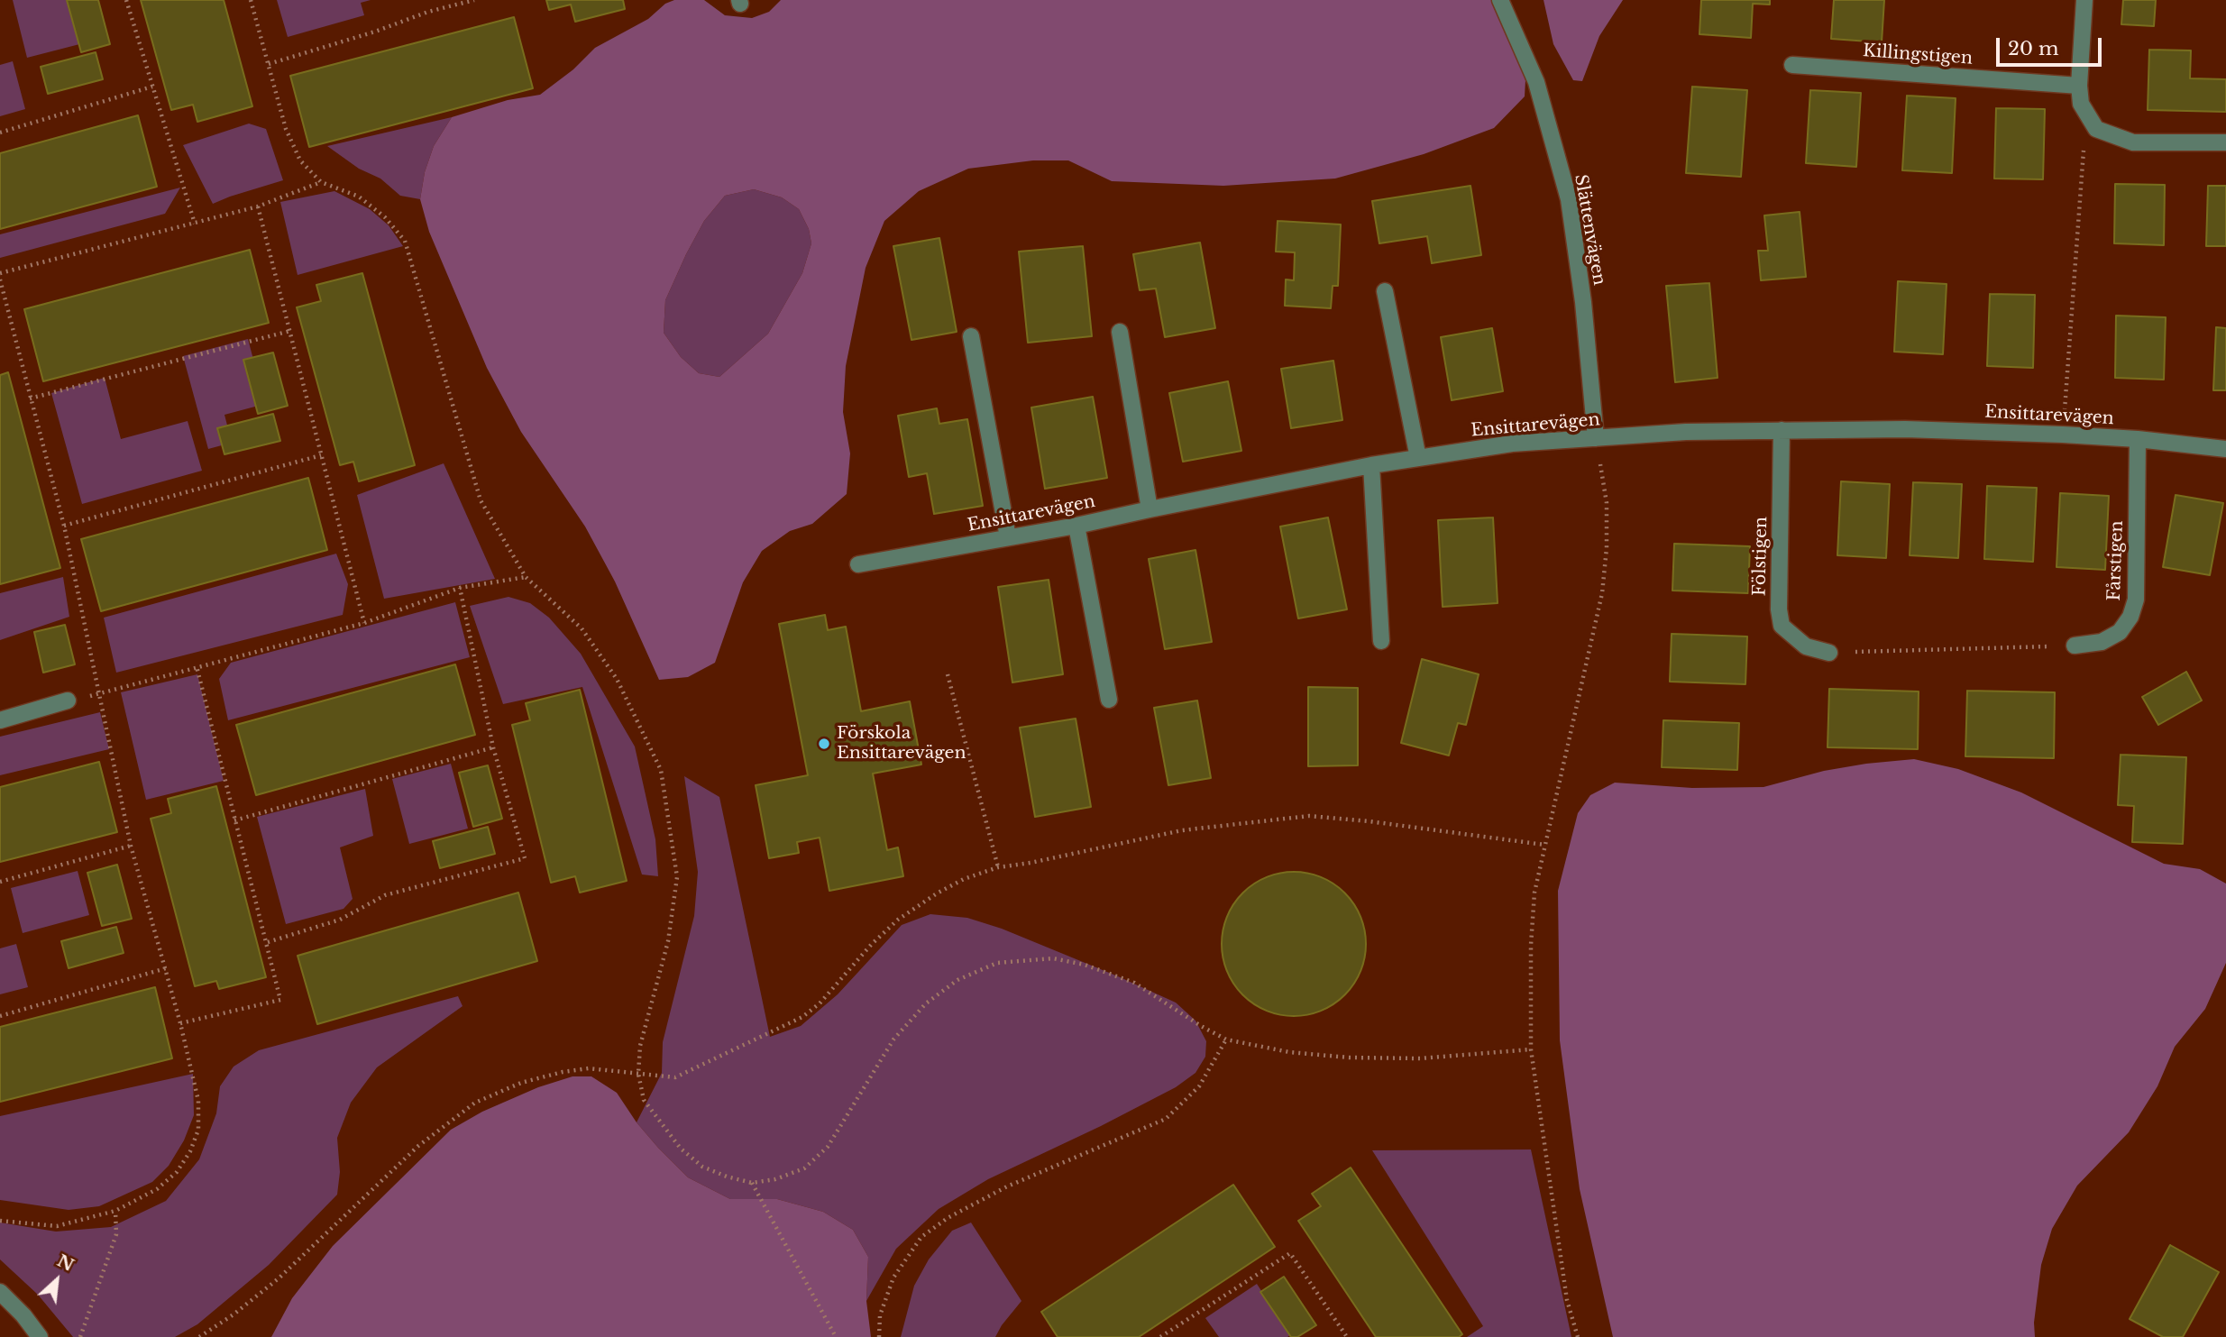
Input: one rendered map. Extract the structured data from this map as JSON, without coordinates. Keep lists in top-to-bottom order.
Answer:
{
  "streets": {
    "street": [
      "Killingstigen",
      "Slättenvägen",
      "Ensittarevägen",
      "Fölstigen",
      "Fårstigen"
    ]
  },
  "crossings": [
    ["Slättenvägen", "Ensittarevägen"],
    ["Ensittarevägen", "Fölstigen"],
    ["Ensittarevägen", "Fårstigen"]
  ],
  "places": ["Förskola Ensittarevägen"],
  "scale_bar": "20 m",
  "north": "top right"
}
